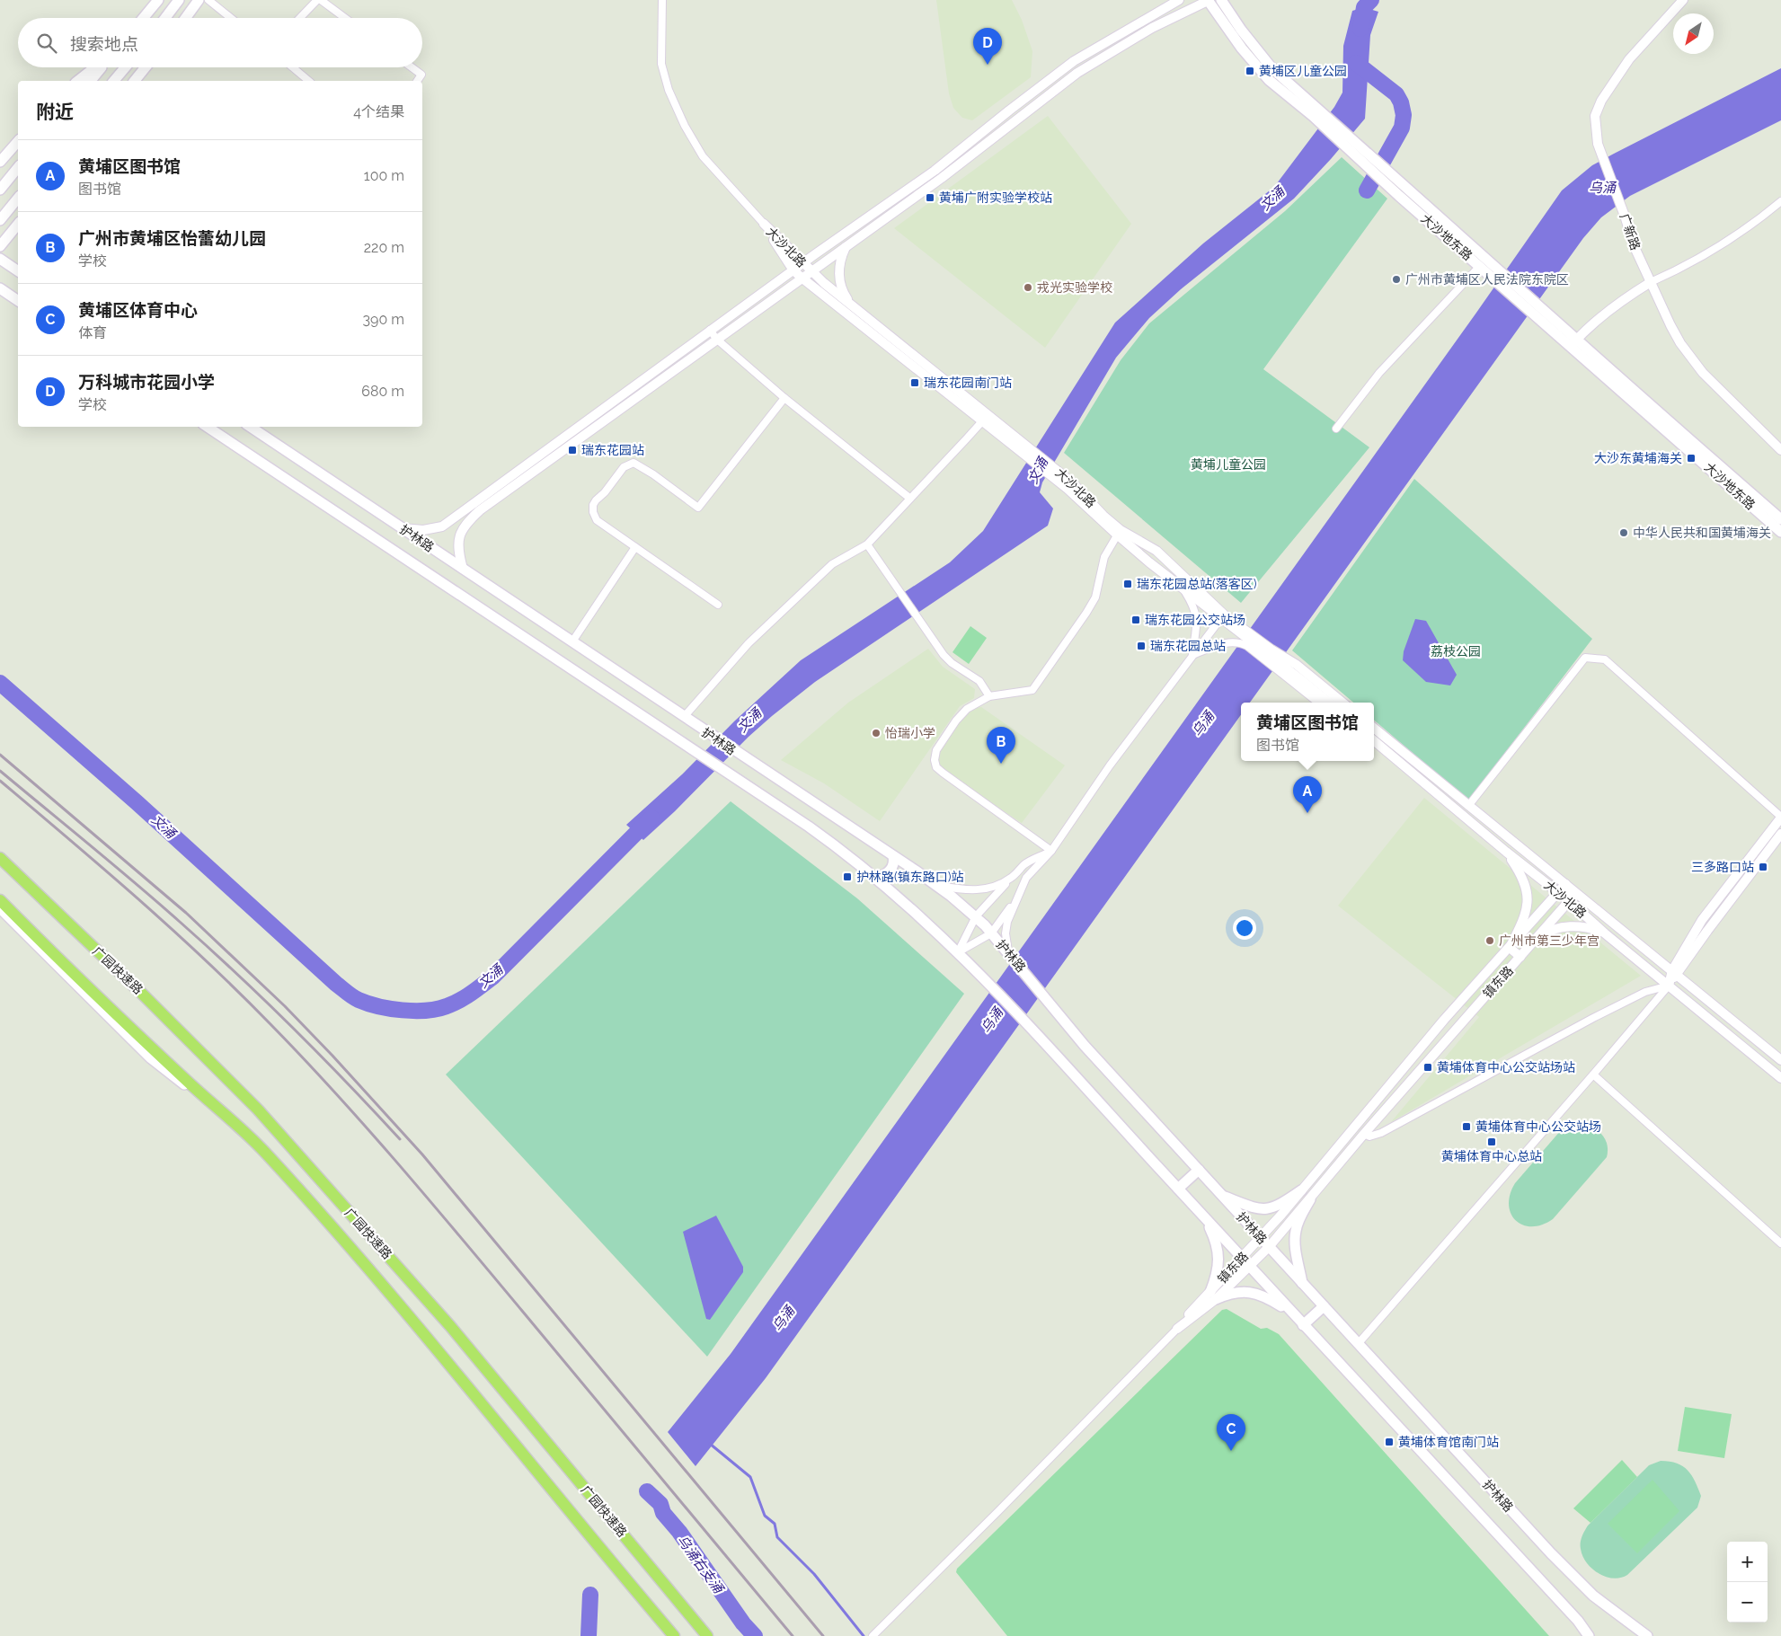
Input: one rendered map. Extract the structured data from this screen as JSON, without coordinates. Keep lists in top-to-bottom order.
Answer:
{
  "streets": {
    "highway": ["广园快速路"],
    "main road": ["大沙地东路", "护林路"],
    "street": ["广新路", "大沙北路", "镇东路"]
  },
  "crossings": [
    ["大沙北路", "镇东路"],
    ["护林路", "镇东路"]
  ],
  "water": ["乌涌", "文涌", "乌涌右支涌"],
  "parks": ["黄埔儿童公园", "荔枝公园"],
  "places": {
    "transit": [
      "黄埔区儿童公园",
      "黄埔广附实验学校站",
      "瑞东花园南门站",
      "瑞东花园站",
      "大沙东黄埔海关",
      "瑞东花园总站(落客区)",
      "瑞东花园公交站场",
      "瑞东花园总站",
      "三多路口站",
      "护林路(镇东路口)站",
      "黄埔体育中心公交站场站",
      "黄埔体育中心公交站场",
      "黄埔体育中心总站",
      "黄埔体育馆南门站"
    ],
    "other": [
      "广州市黄埔区人民法院东院区",
      "戎光实验学校",
      "中华人民共和国黄埔海关",
      "怡瑞小学",
      "广州市第三少年宫"
    ]
  },
  "north": "bottom left",
  "page": {
    "search": "搜索地点",
    "pins": [
      "D",
      "B",
      "A",
      "C"
    ],
    "heading": ["附近", "4个结果"],
    "list": [
      {
        "mark": "A",
        "name": "黄埔区图书馆",
        "note": "图书馆",
        "value": "100 m"
      },
      {
        "mark": "B",
        "name": "广州市黄埔区怡蕾幼儿园",
        "note": "学校",
        "value": "220 m"
      },
      {
        "mark": "C",
        "name": "黄埔区体育中心",
        "note": "体育",
        "value": "390 m"
      },
      {
        "mark": "D",
        "name": "万科城市花园小学",
        "note": "学校",
        "value": "680 m"
      }
    ],
    "popup": ["黄埔区图书馆", "图书馆"],
    "map_buttons": ["+", "−"]
  }
}
